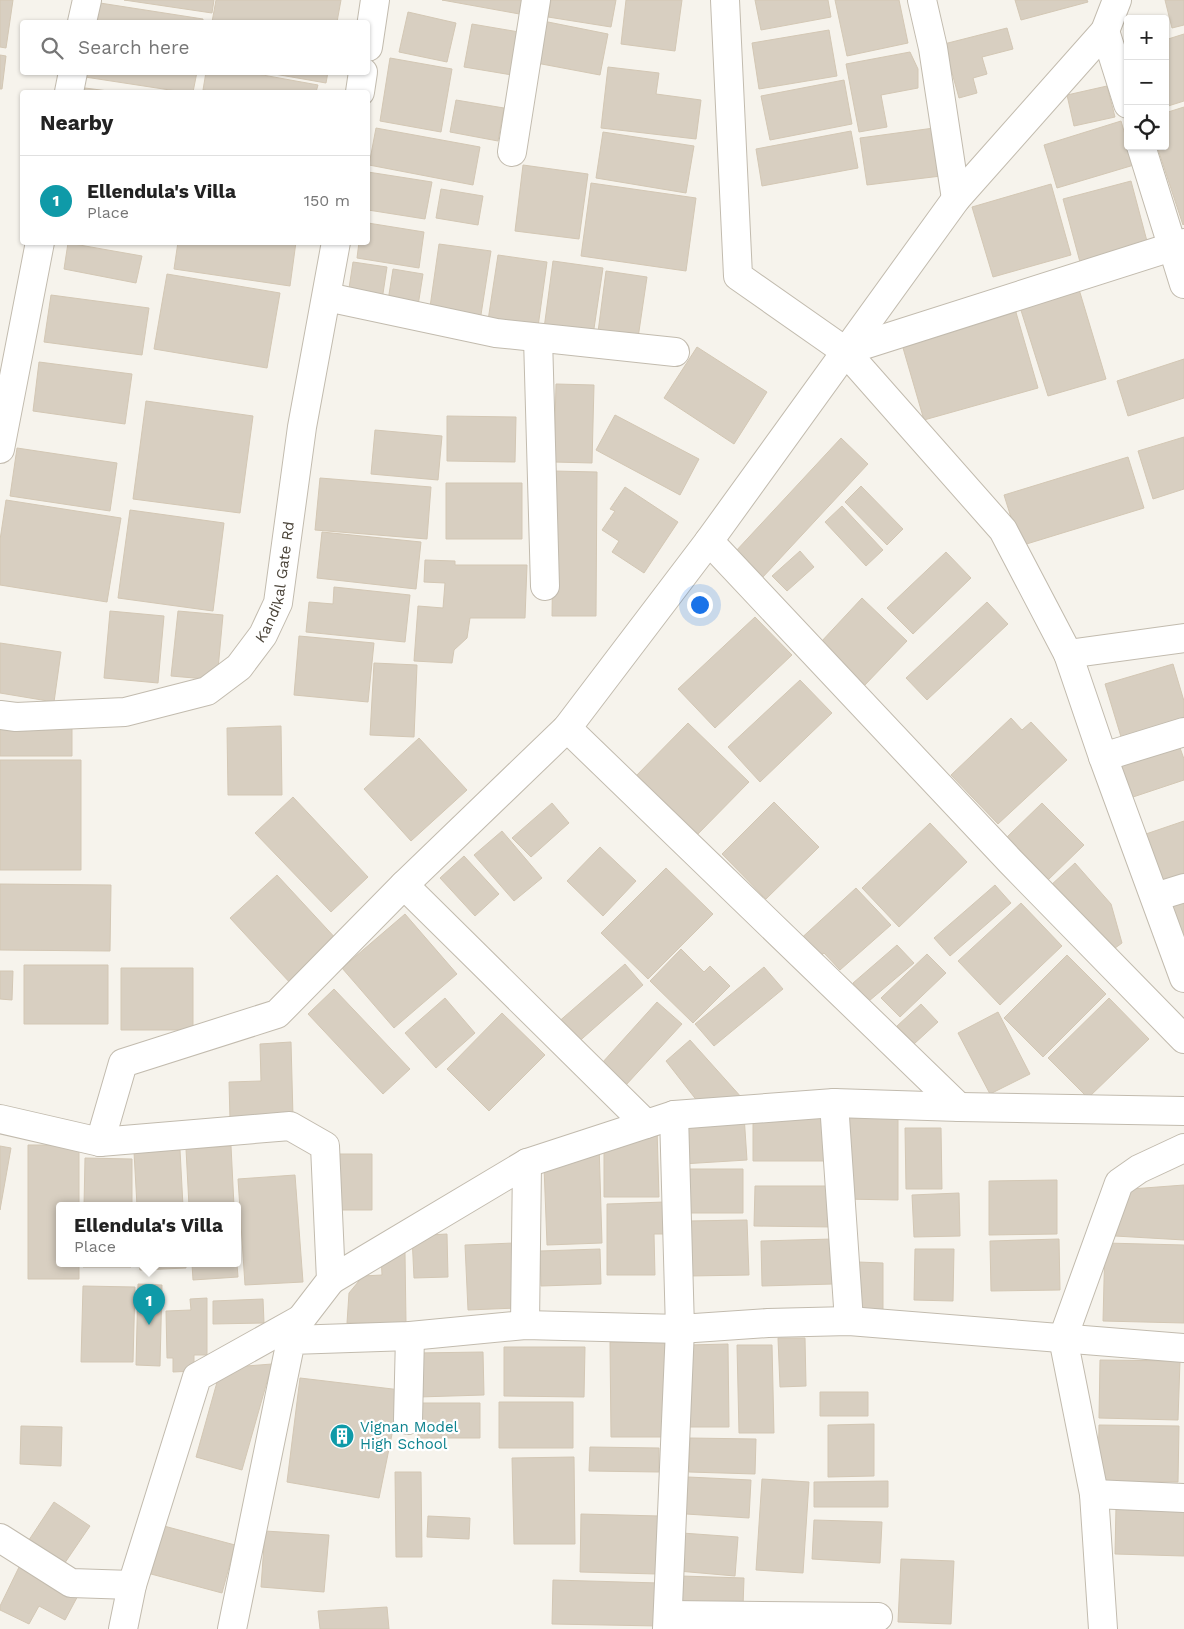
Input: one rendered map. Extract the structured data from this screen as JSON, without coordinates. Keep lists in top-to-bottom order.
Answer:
{
  "streets": {
    "street": ["Kandikal Gate Rd"]
  },
  "places": {
    "building": ["Vignan Model High School"]
  },
  "page": {
    "map_buttons": ["+", "−"],
    "search": "Search here",
    "heading": "Nearby",
    "list": [
      {
        "mark": "1",
        "name": "Ellendula's Villa",
        "note": "Place",
        "value": "150 m"
      }
    ],
    "popup": ["Ellendula's Villa", "Place"],
    "pins": "1"
  }
}
